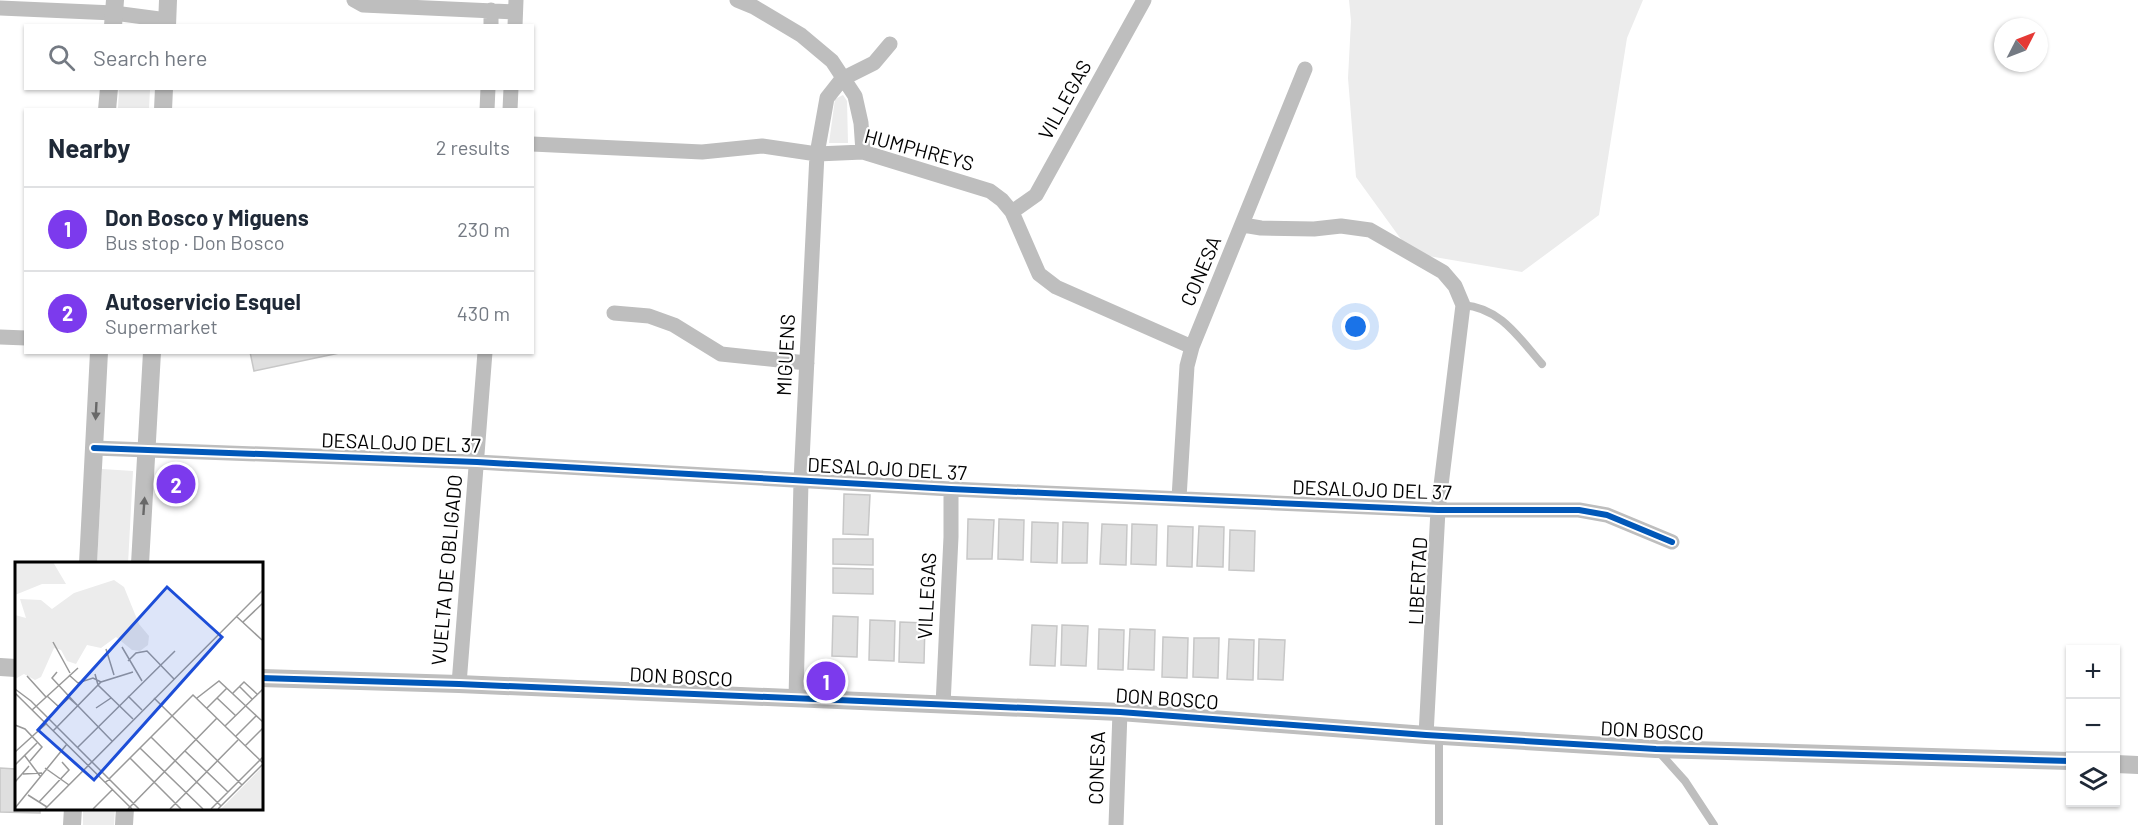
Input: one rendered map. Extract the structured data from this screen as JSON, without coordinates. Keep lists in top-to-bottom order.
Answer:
{
  "streets": {
    "street": [
      "VILLEGAS",
      "HUMPHREYS",
      "CONESA",
      "MIGUENS",
      "DESALOJO DEL 37",
      "VUELTA DE OBLIGADO",
      "LIBERTAD",
      "DON BOSCO"
    ]
  },
  "crossings": [
    ["VILLEGAS", "HUMPHREYS"],
    ["VILLEGAS", "DESALOJO DEL 37"],
    ["VILLEGAS", "DON BOSCO"],
    ["HUMPHREYS", "CONESA"],
    ["HUMPHREYS", "MIGUENS"],
    ["CONESA", "DESALOJO DEL 37"],
    ["CONESA", "LIBERTAD"],
    ["CONESA", "DON BOSCO"],
    ["MIGUENS", "DESALOJO DEL 37"],
    ["MIGUENS", "DON BOSCO"],
    ["DESALOJO DEL 37", "VUELTA DE OBLIGADO"],
    ["DESALOJO DEL 37", "LIBERTAD"],
    ["VUELTA DE OBLIGADO", "DON BOSCO"],
    ["LIBERTAD", "DON BOSCO"]
  ],
  "north": "top right",
  "page": {
    "search": "Search here",
    "heading": ["Nearby", "2 results"],
    "list": [
      {
        "mark": "1",
        "name": "Don Bosco y Miguens",
        "note": "Bus stop · Don Bosco",
        "value": "230 m"
      },
      {
        "mark": "2",
        "name": "Autoservicio Esquel",
        "note": "Supermarket",
        "value": "430 m"
      }
    ],
    "pins": ["2", "1"],
    "map_buttons": ["+", "−"]
  }
}
